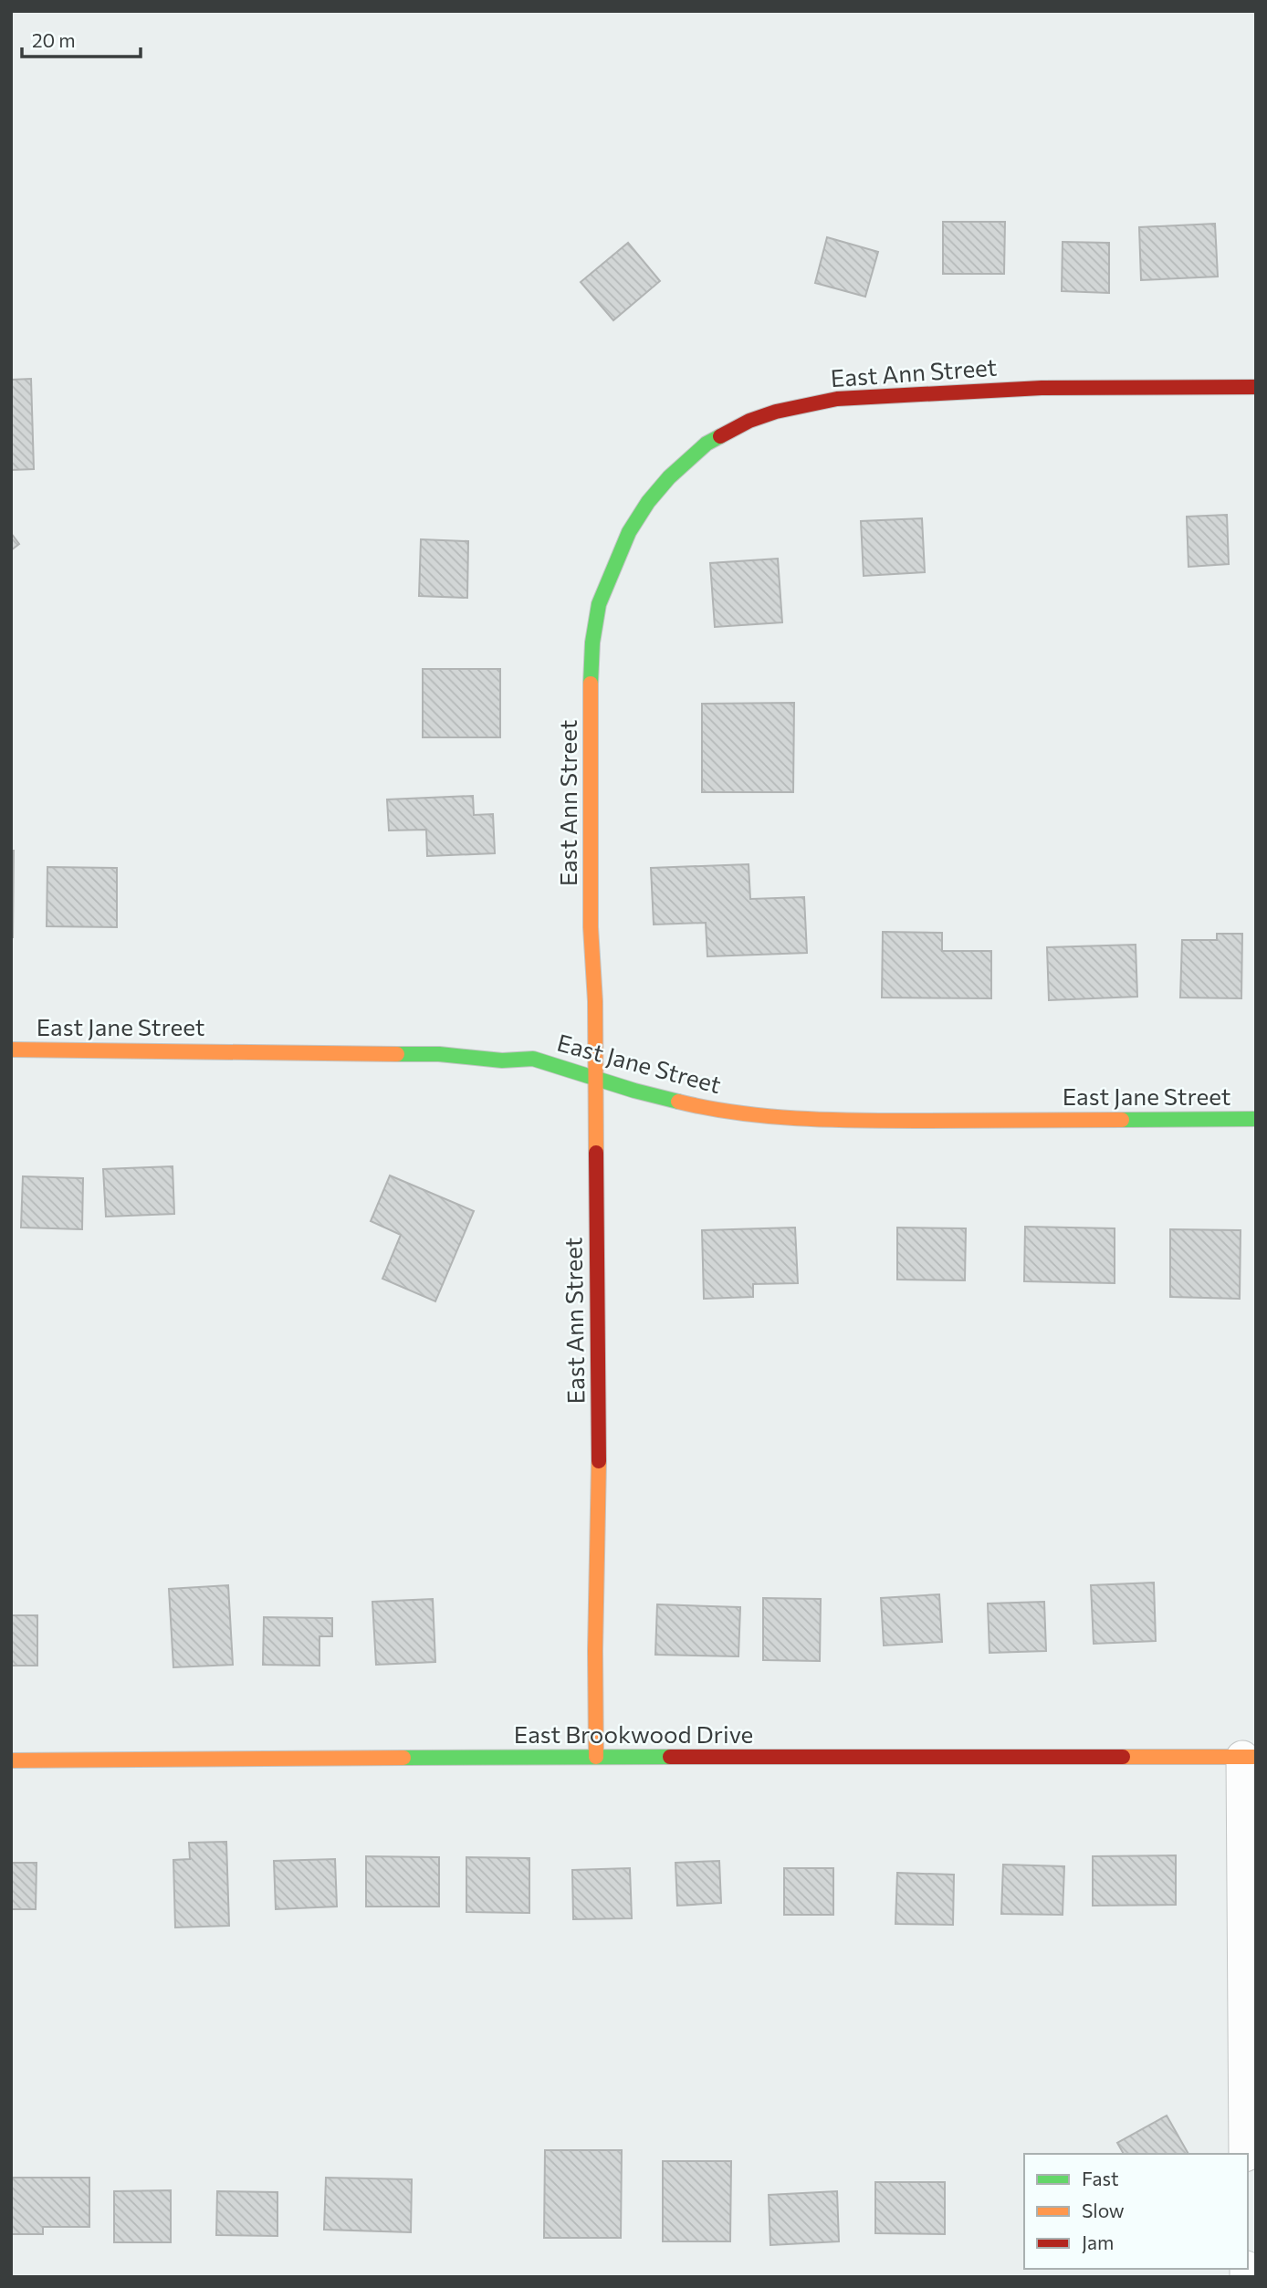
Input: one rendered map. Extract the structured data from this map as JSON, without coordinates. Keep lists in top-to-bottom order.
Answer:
{
  "streets": {
    "street": ["East Ann Street", "East Jane Street", "East Brookwood Drive"]
  },
  "crossings": [
    ["East Ann Street", "East Jane Street"],
    ["East Ann Street", "East Brookwood Drive"]
  ],
  "legend": ["Fast", "Slow", "Jam"],
  "scale_bar": "20 m"
}
